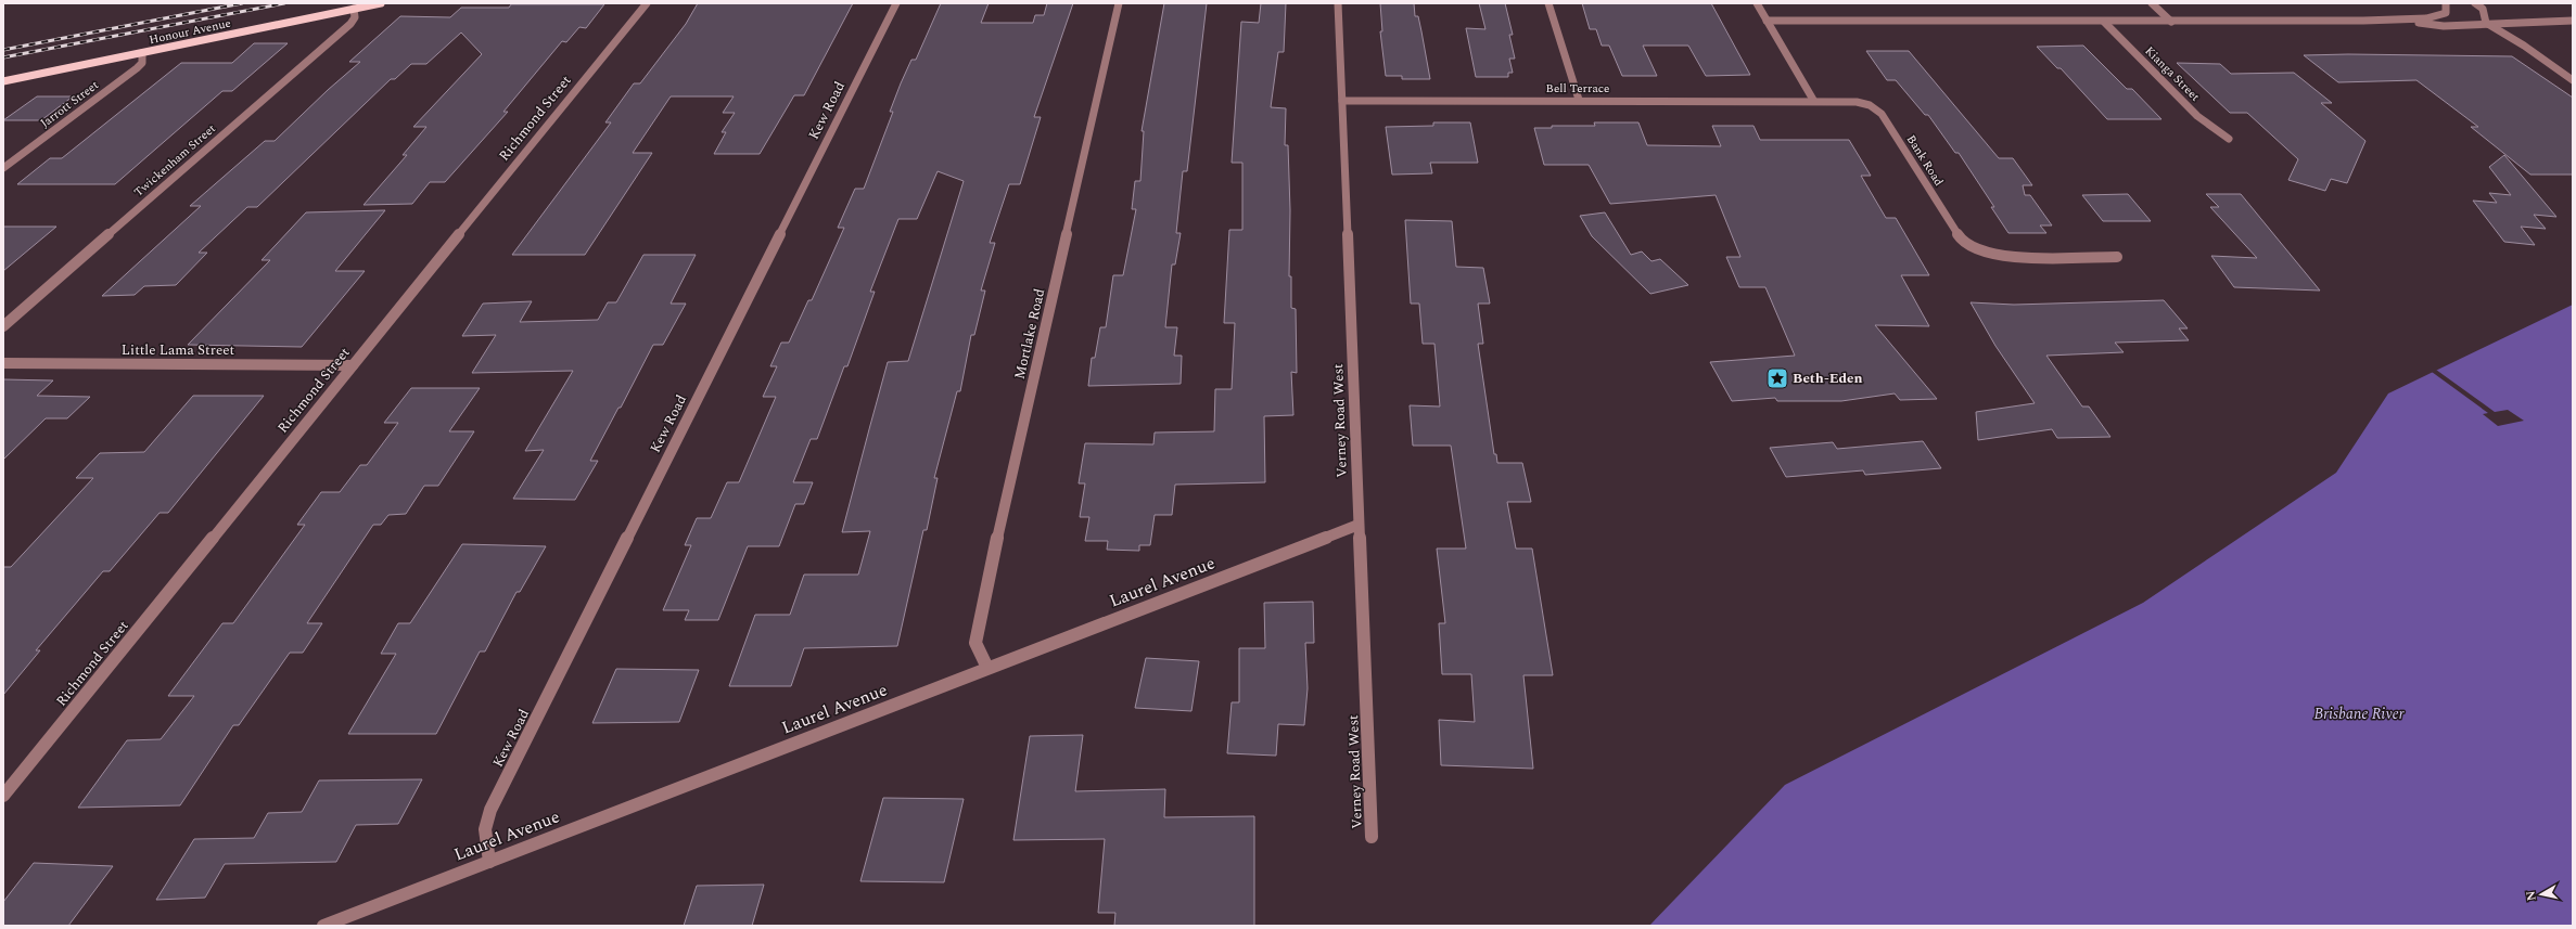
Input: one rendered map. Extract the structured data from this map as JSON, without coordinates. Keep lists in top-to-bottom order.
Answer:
{
  "streets": {
    "main road": ["Honour Avenue"],
    "street": [
      "Kianga Street",
      "Bell Terrace",
      "Jarrott Street",
      "Kew Road",
      "Richmond Street",
      "Twickenham Street",
      "Bank Road",
      "Mortlake Road",
      "Little Lama Street",
      "Verney Road West",
      "Laurel Avenue"
    ]
  },
  "crossings": [
    ["Honour Avenue", "Jarrott Street"],
    ["Honour Avenue", "Twickenham Street"],
    ["Bell Terrace", "Bank Road"],
    ["Bell Terrace", "Verney Road West"],
    ["Kew Road", "Laurel Avenue"],
    ["Richmond Street", "Little Lama Street"],
    ["Mortlake Road", "Laurel Avenue"],
    ["Verney Road West", "Laurel Avenue"]
  ],
  "water": ["Brisbane River"],
  "places": {
    "place": ["Beth-Eden"]
  },
  "north": "left"
}
